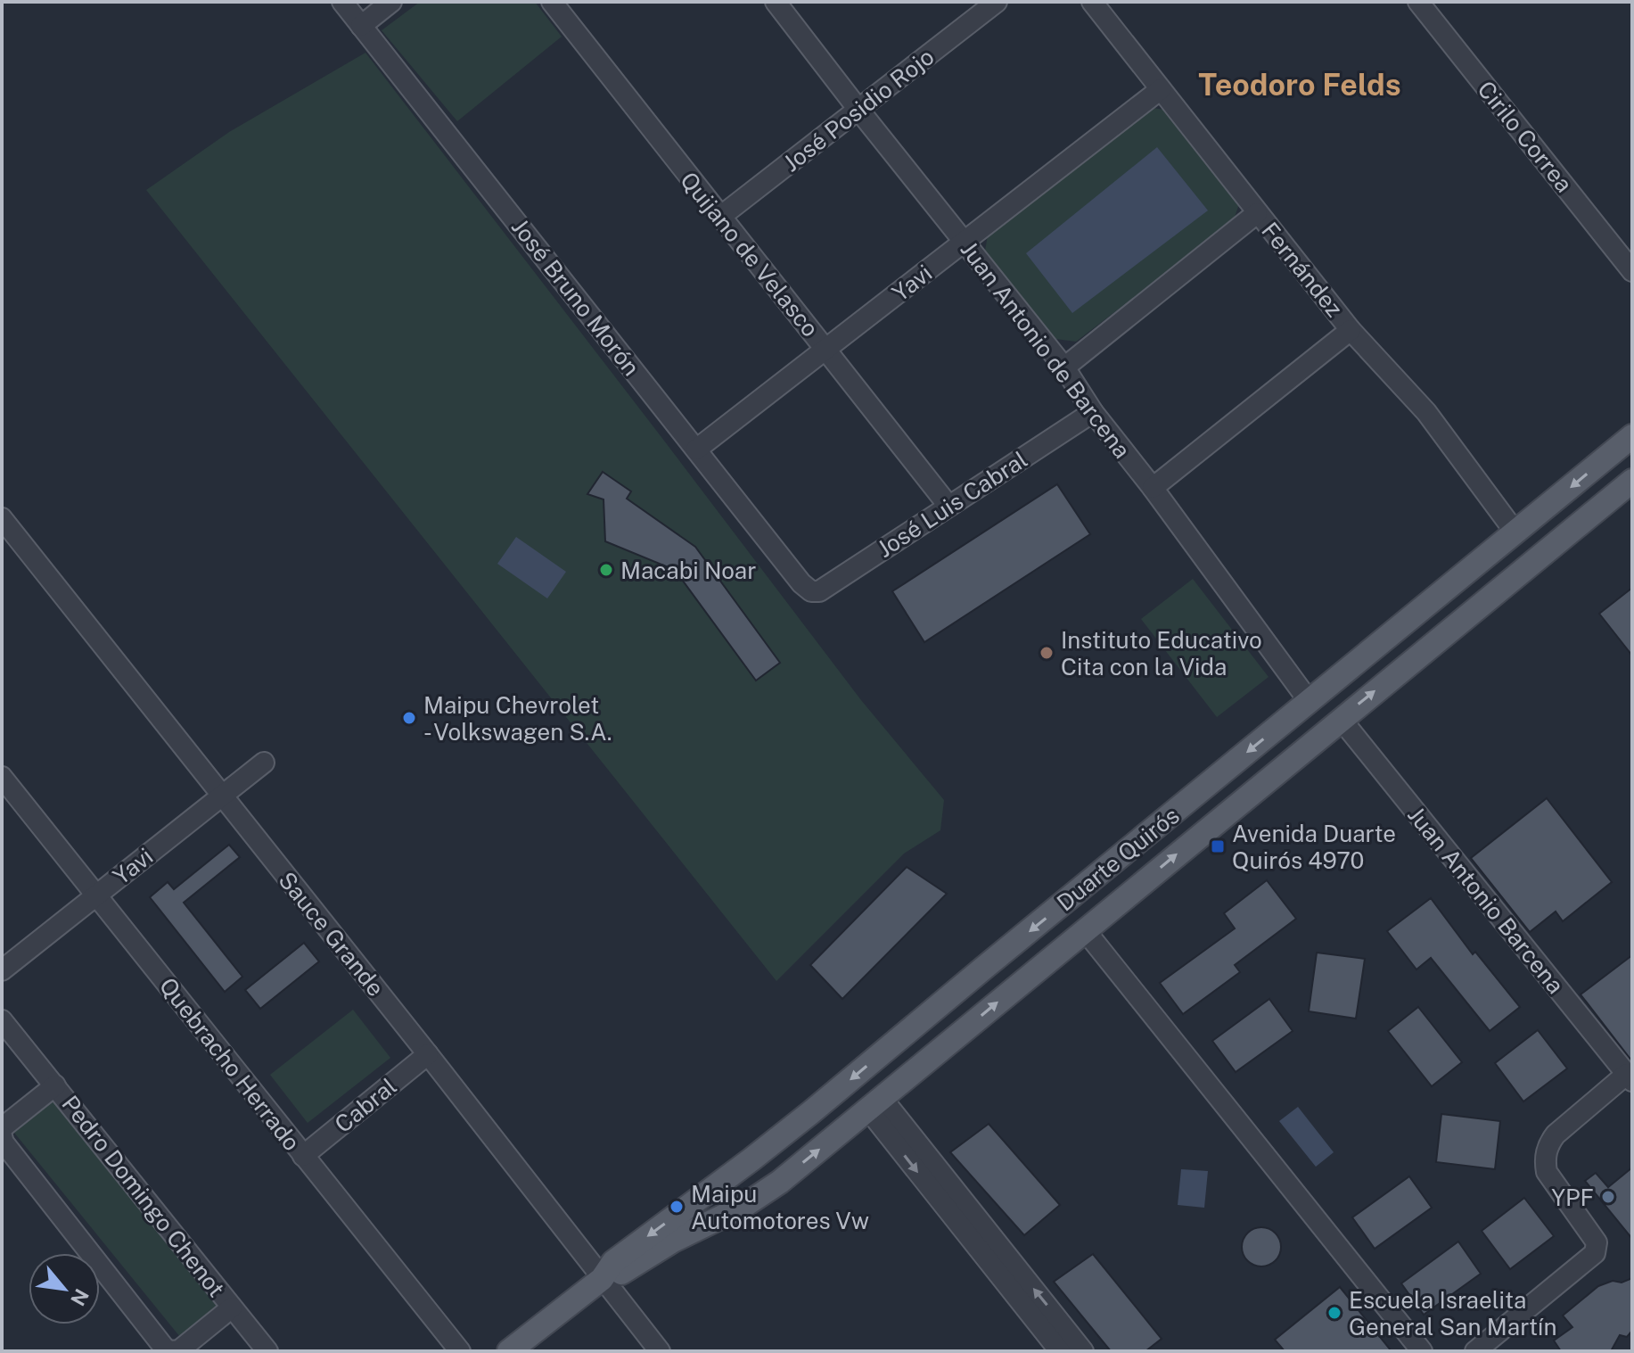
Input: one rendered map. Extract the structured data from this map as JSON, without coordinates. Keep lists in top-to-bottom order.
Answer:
{
  "streets": {
    "main road": ["Duarte Quirós"],
    "street": [
      "José Posidio Rojo",
      "Cirilo Correa",
      "Quijano de Velasco",
      "Fernández",
      "Yavi",
      "José Bruno Morón",
      "Juan Antonio de Barcena",
      "José Luis Cabral",
      "Juan Antonio Barcena",
      "Sauce Grande",
      "Quebracho Herrado",
      "Cabral",
      "Pedro Domingo Chenot"
    ]
  },
  "crossings": [
    ["José Posidio Rojo", "Quijano de Velasco"],
    ["José Posidio Rojo", "Juan Antonio de Barcena"],
    ["Quijano de Velasco", "Yavi"],
    ["Quijano de Velasco", "José Luis Cabral"],
    ["Fernández", "Yavi"],
    ["Fernández", "Duarte Quirós"],
    ["Yavi", "José Bruno Morón"],
    ["Yavi", "Juan Antonio de Barcena"],
    ["Yavi", "Sauce Grande"],
    ["Yavi", "Quebracho Herrado"],
    ["José Bruno Morón", "José Luis Cabral"],
    ["Juan Antonio de Barcena", "José Luis Cabral"],
    ["Juan Antonio de Barcena", "Duarte Quirós"],
    ["Duarte Quirós", "Juan Antonio Barcena"],
    ["Duarte Quirós", "Sauce Grande"],
    ["Sauce Grande", "Cabral"],
    ["Quebracho Herrado", "Cabral"]
  ],
  "districts": ["Teodoro Felds"],
  "places": {
    "other": [
      "Macabi Noar",
      "Instituto Educativo Cita con la Vida",
      "Maipu Chevrolet - Volkswagen S.A.",
      "YPF",
      "Maipu Automotores Vw",
      "Escuela Israelita General San Martín"
    ],
    "transit": ["Avenida Duarte Quirós 4970"]
  },
  "north": "bottom right"
}
